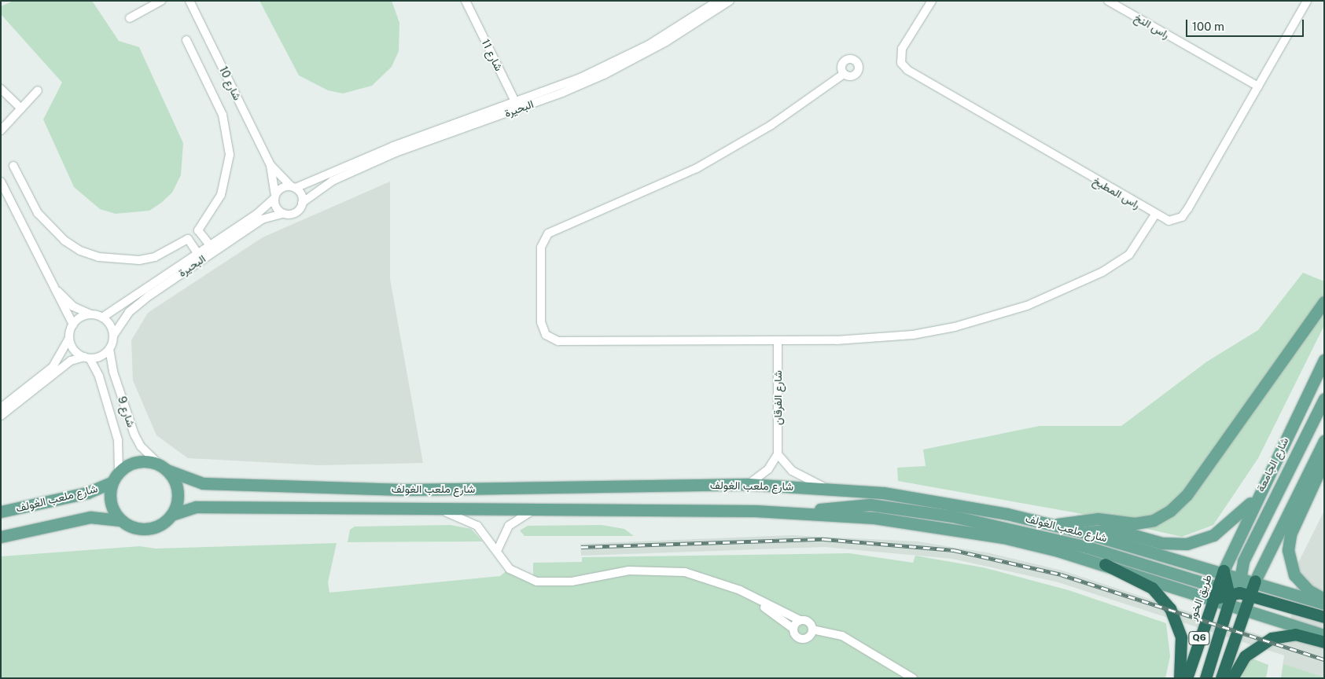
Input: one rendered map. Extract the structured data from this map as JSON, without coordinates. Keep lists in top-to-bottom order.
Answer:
{
  "streets": {
    "highway": ["طريق الخور", "Q6"],
    "main road": ["شارع الجامعة", "شارع ملعب الغولف"],
    "street": [
      "راس النخ",
      "شارع 11",
      "شارع 10",
      "البحيرة",
      "راس المطبخ",
      "شارع الفرقان",
      "شارع 9"
    ]
  },
  "crossings": [
    ["راس النخ", "راس المطبخ"],
    ["شارع 11", "البحيرة"],
    ["شارع 10", "البحيرة"],
    ["البحيرة", "شارع 9"],
    ["شارع 9", "شارع ملعب الغولف"],
    ["شارع الجامعة", "شارع ملعب الغولف"],
    ["شارع الجامعة", "طريق الخور"],
    ["شارع ملعب الغولف", "طريق الخور"]
  ],
  "scale_bar": "100 m"
}
